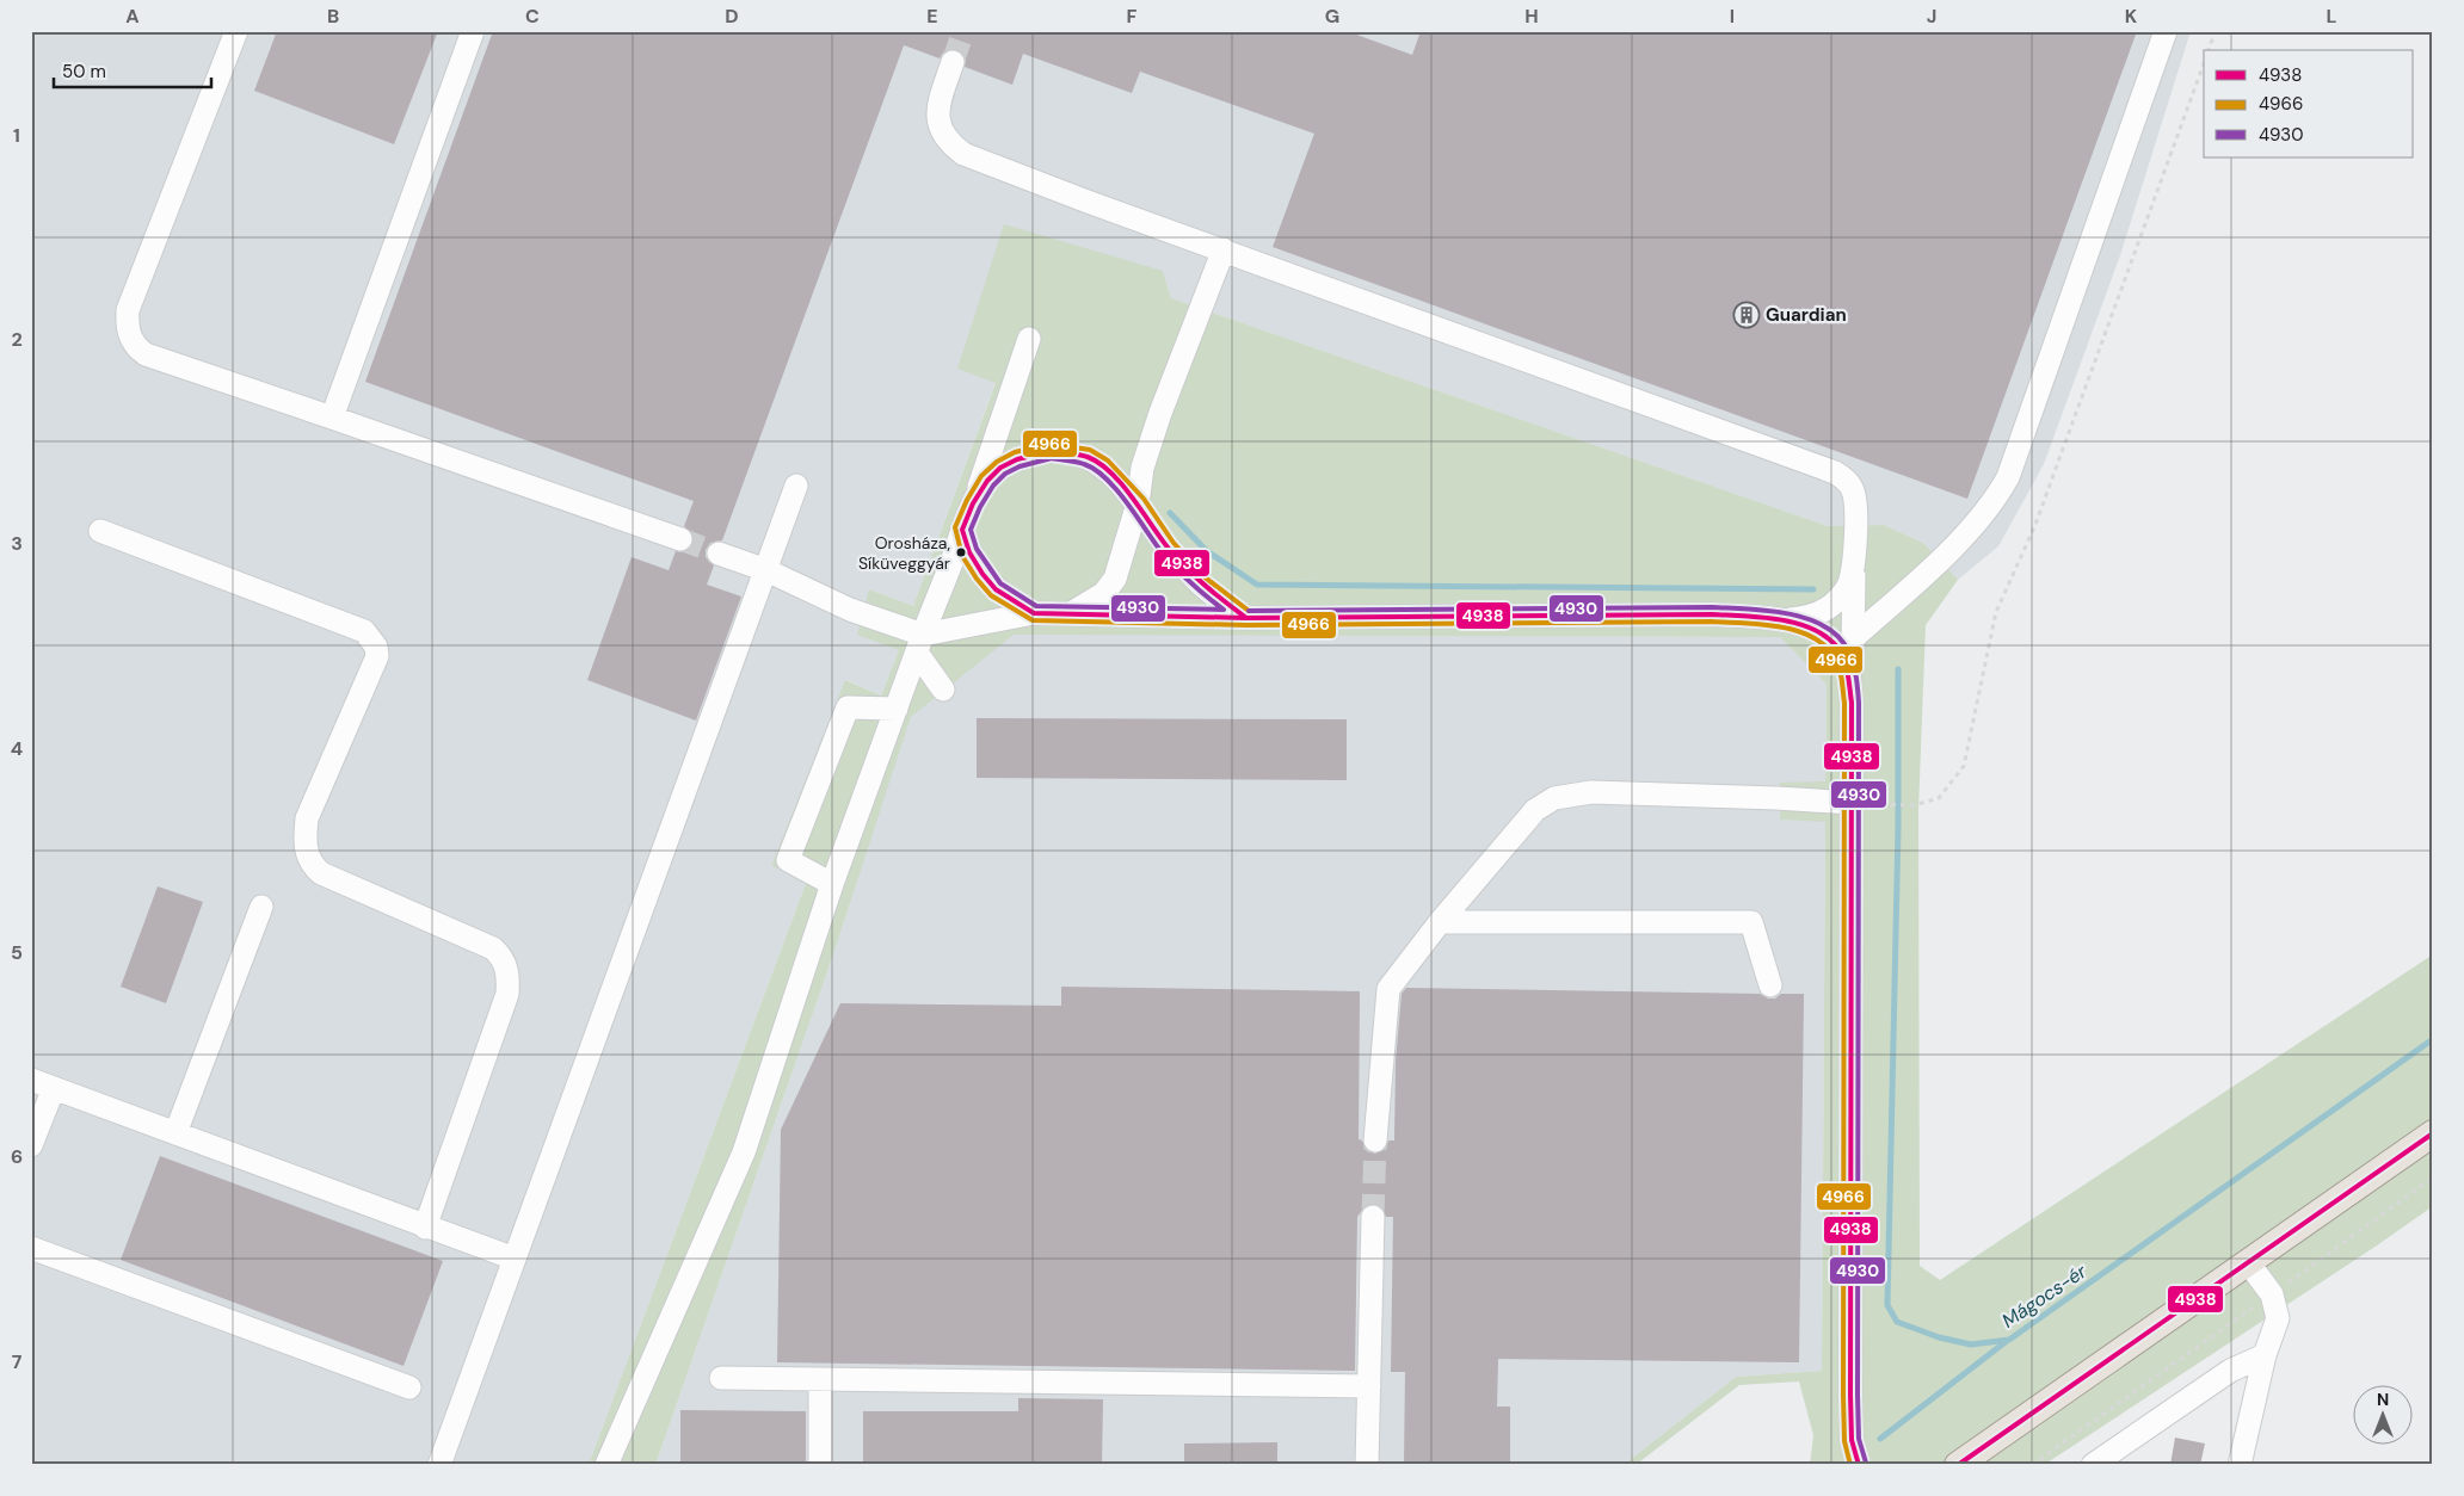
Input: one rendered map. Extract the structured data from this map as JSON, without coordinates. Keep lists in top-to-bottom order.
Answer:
{
  "water": ["Mágocs-ér"],
  "places": {
    "building": ["Guardian"],
    "other": ["Orosháza, Síküveggyár"]
  },
  "lines": ["transit line 4966", "transit line 4938", "transit line 4930"],
  "legend": ["4938", "4966", "4930"],
  "scale_bar": "50 m",
  "north": "top",
  "grid": {
    "columns": [
      "A",
      "B",
      "C",
      "D",
      "E",
      "F",
      "G",
      "H",
      "I",
      "J",
      "K",
      "L"
    ],
    "rows": [
      "1",
      "2",
      "3",
      "4",
      "5",
      "6",
      "7"
    ]
  }
}
